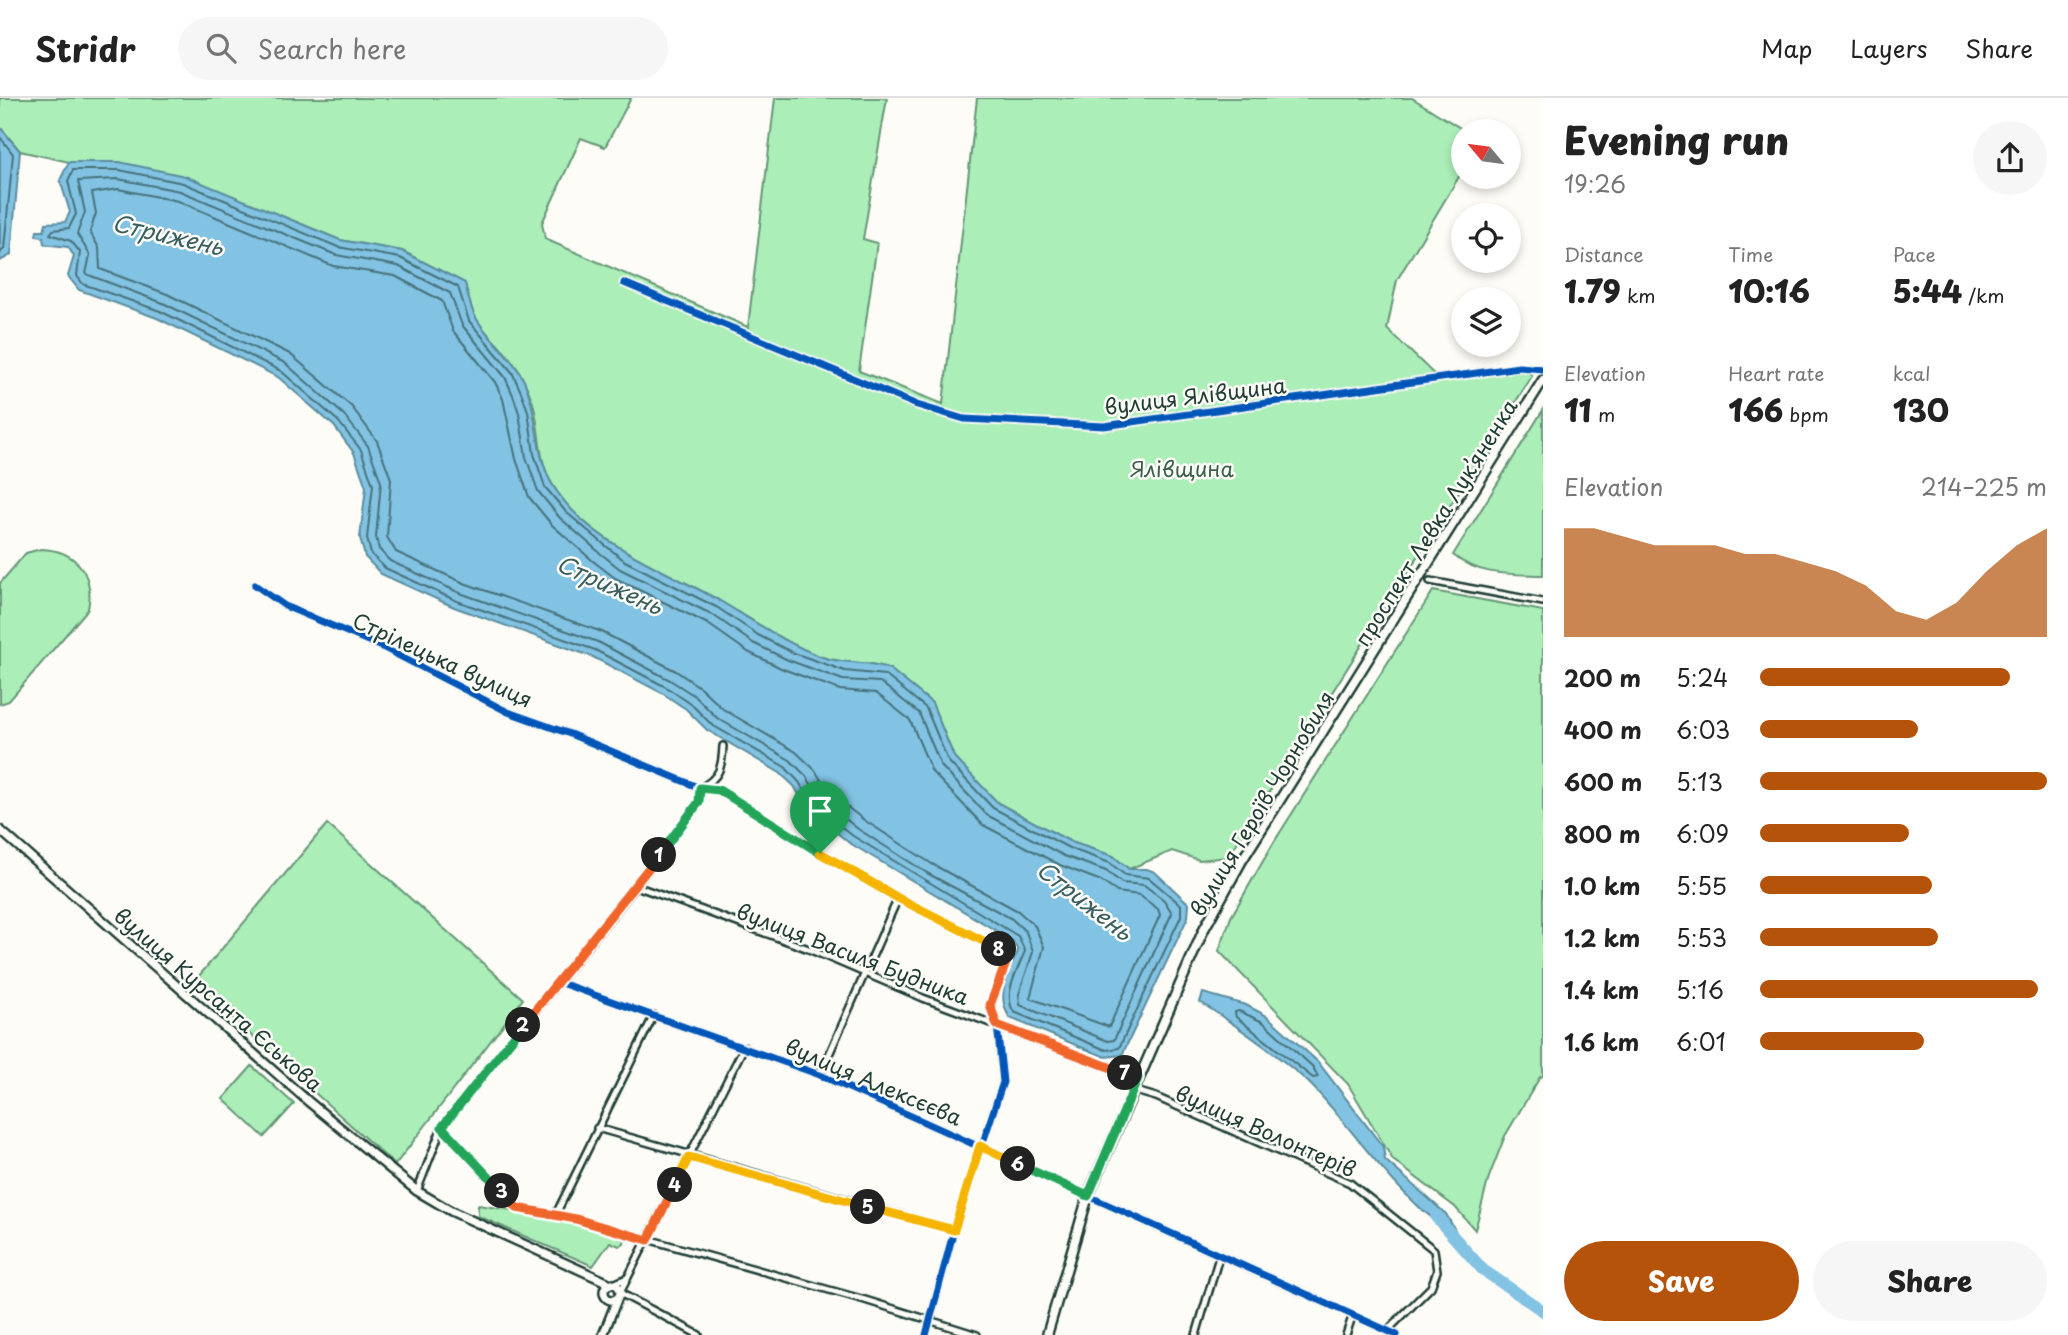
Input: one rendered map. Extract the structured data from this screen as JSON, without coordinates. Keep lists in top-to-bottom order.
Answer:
{
  "streets": {
    "main road": ["проспект Левка Лукʼяненка", "вулиця Героїв Чорнобиля"],
    "street": [
      "вулиця Ялівщина",
      "Стрілецька вулиця",
      "вулиця Василя Будника",
      "вулиця Курсанта Єськова",
      "вулиця Алексєєва",
      "вулиця Волонтерів"
    ]
  },
  "crossings": [
    ["проспект Левка Лукʼяненка", "вулиця Героїв Чорнобиля"],
    ["Стрілецька вулиця", "вулиця Василя Будника"],
    ["Стрілецька вулиця", "вулиця Алексєєва"],
    ["вулиця Героїв Чорнобиля", "вулиця Василя Будника"],
    ["вулиця Героїв Чорнобиля", "вулиця Алексєєва"],
    ["вулиця Героїв Чорнобиля", "вулиця Волонтерів"],
    ["вулиця Алексєєва", "вулиця Волонтерів"]
  ],
  "water": ["Стрижень"],
  "parks": ["Ялівщина"],
  "north": "top left",
  "page": {
    "header": "Stridr",
    "search": "Search here",
    "nav": ["Map", "Layers", "Share"],
    "heading": ["Evening run", "19:26"],
    "stats": [
      ["Distance", "1.79 km"],
      ["Time", "10:16"],
      ["Pace", "5:44 /km"],
      ["Elevation", "11 m"],
      ["Heart rate", "166 bpm"],
      ["kcal", "130"]
    ],
    "chart": ["Elevation", "214–225 m"],
    "list": [
      {
        "name": "200 m",
        "note": "5:24"
      },
      {
        "name": "400 m",
        "note": "6:03"
      },
      {
        "name": "600 m",
        "note": "5:13"
      },
      {
        "name": "800 m",
        "note": "6:09"
      },
      {
        "name": "1.0 km",
        "note": "5:55"
      },
      {
        "name": "1.2 km",
        "note": "5:53"
      },
      {
        "name": "1.4 km",
        "note": "5:16"
      },
      {
        "name": "1.6 km",
        "note": "6:01"
      }
    ],
    "pins": [
      "1",
      "8",
      "2",
      "7",
      "6",
      "4",
      "3",
      "5"
    ],
    "buttons": ["Save", "Share"]
  }
}
